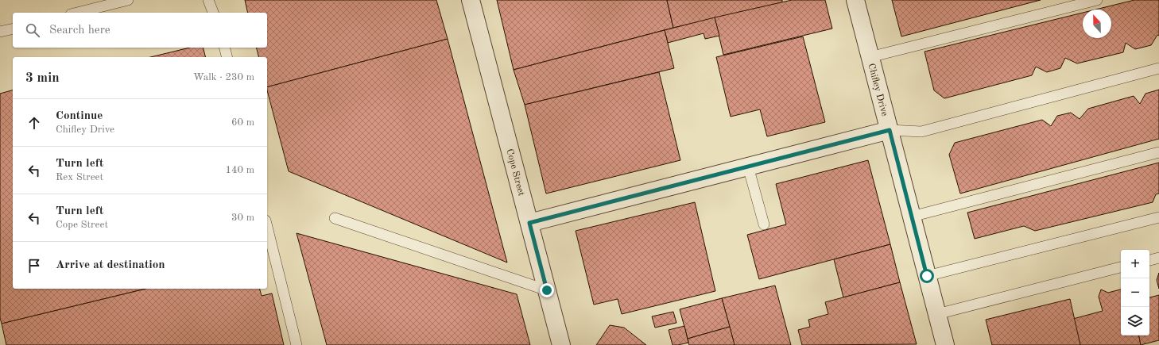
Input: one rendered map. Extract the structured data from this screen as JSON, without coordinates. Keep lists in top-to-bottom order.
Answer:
{
  "streets": {
    "street": ["Chifley Drive", "Cope Street"]
  },
  "north": "top",
  "page": {
    "search": "Search here",
    "heading": ["3 min", "Walk · 230 m"],
    "list": [
      ["Continue", "Chifley Drive", "60 m"],
      ["Turn left", "Rex Street", "140 m"],
      ["Turn left", "Cope Street", "30 m"],
      "Arrive at destination"
    ],
    "map_buttons": ["+", "−"]
  }
}
